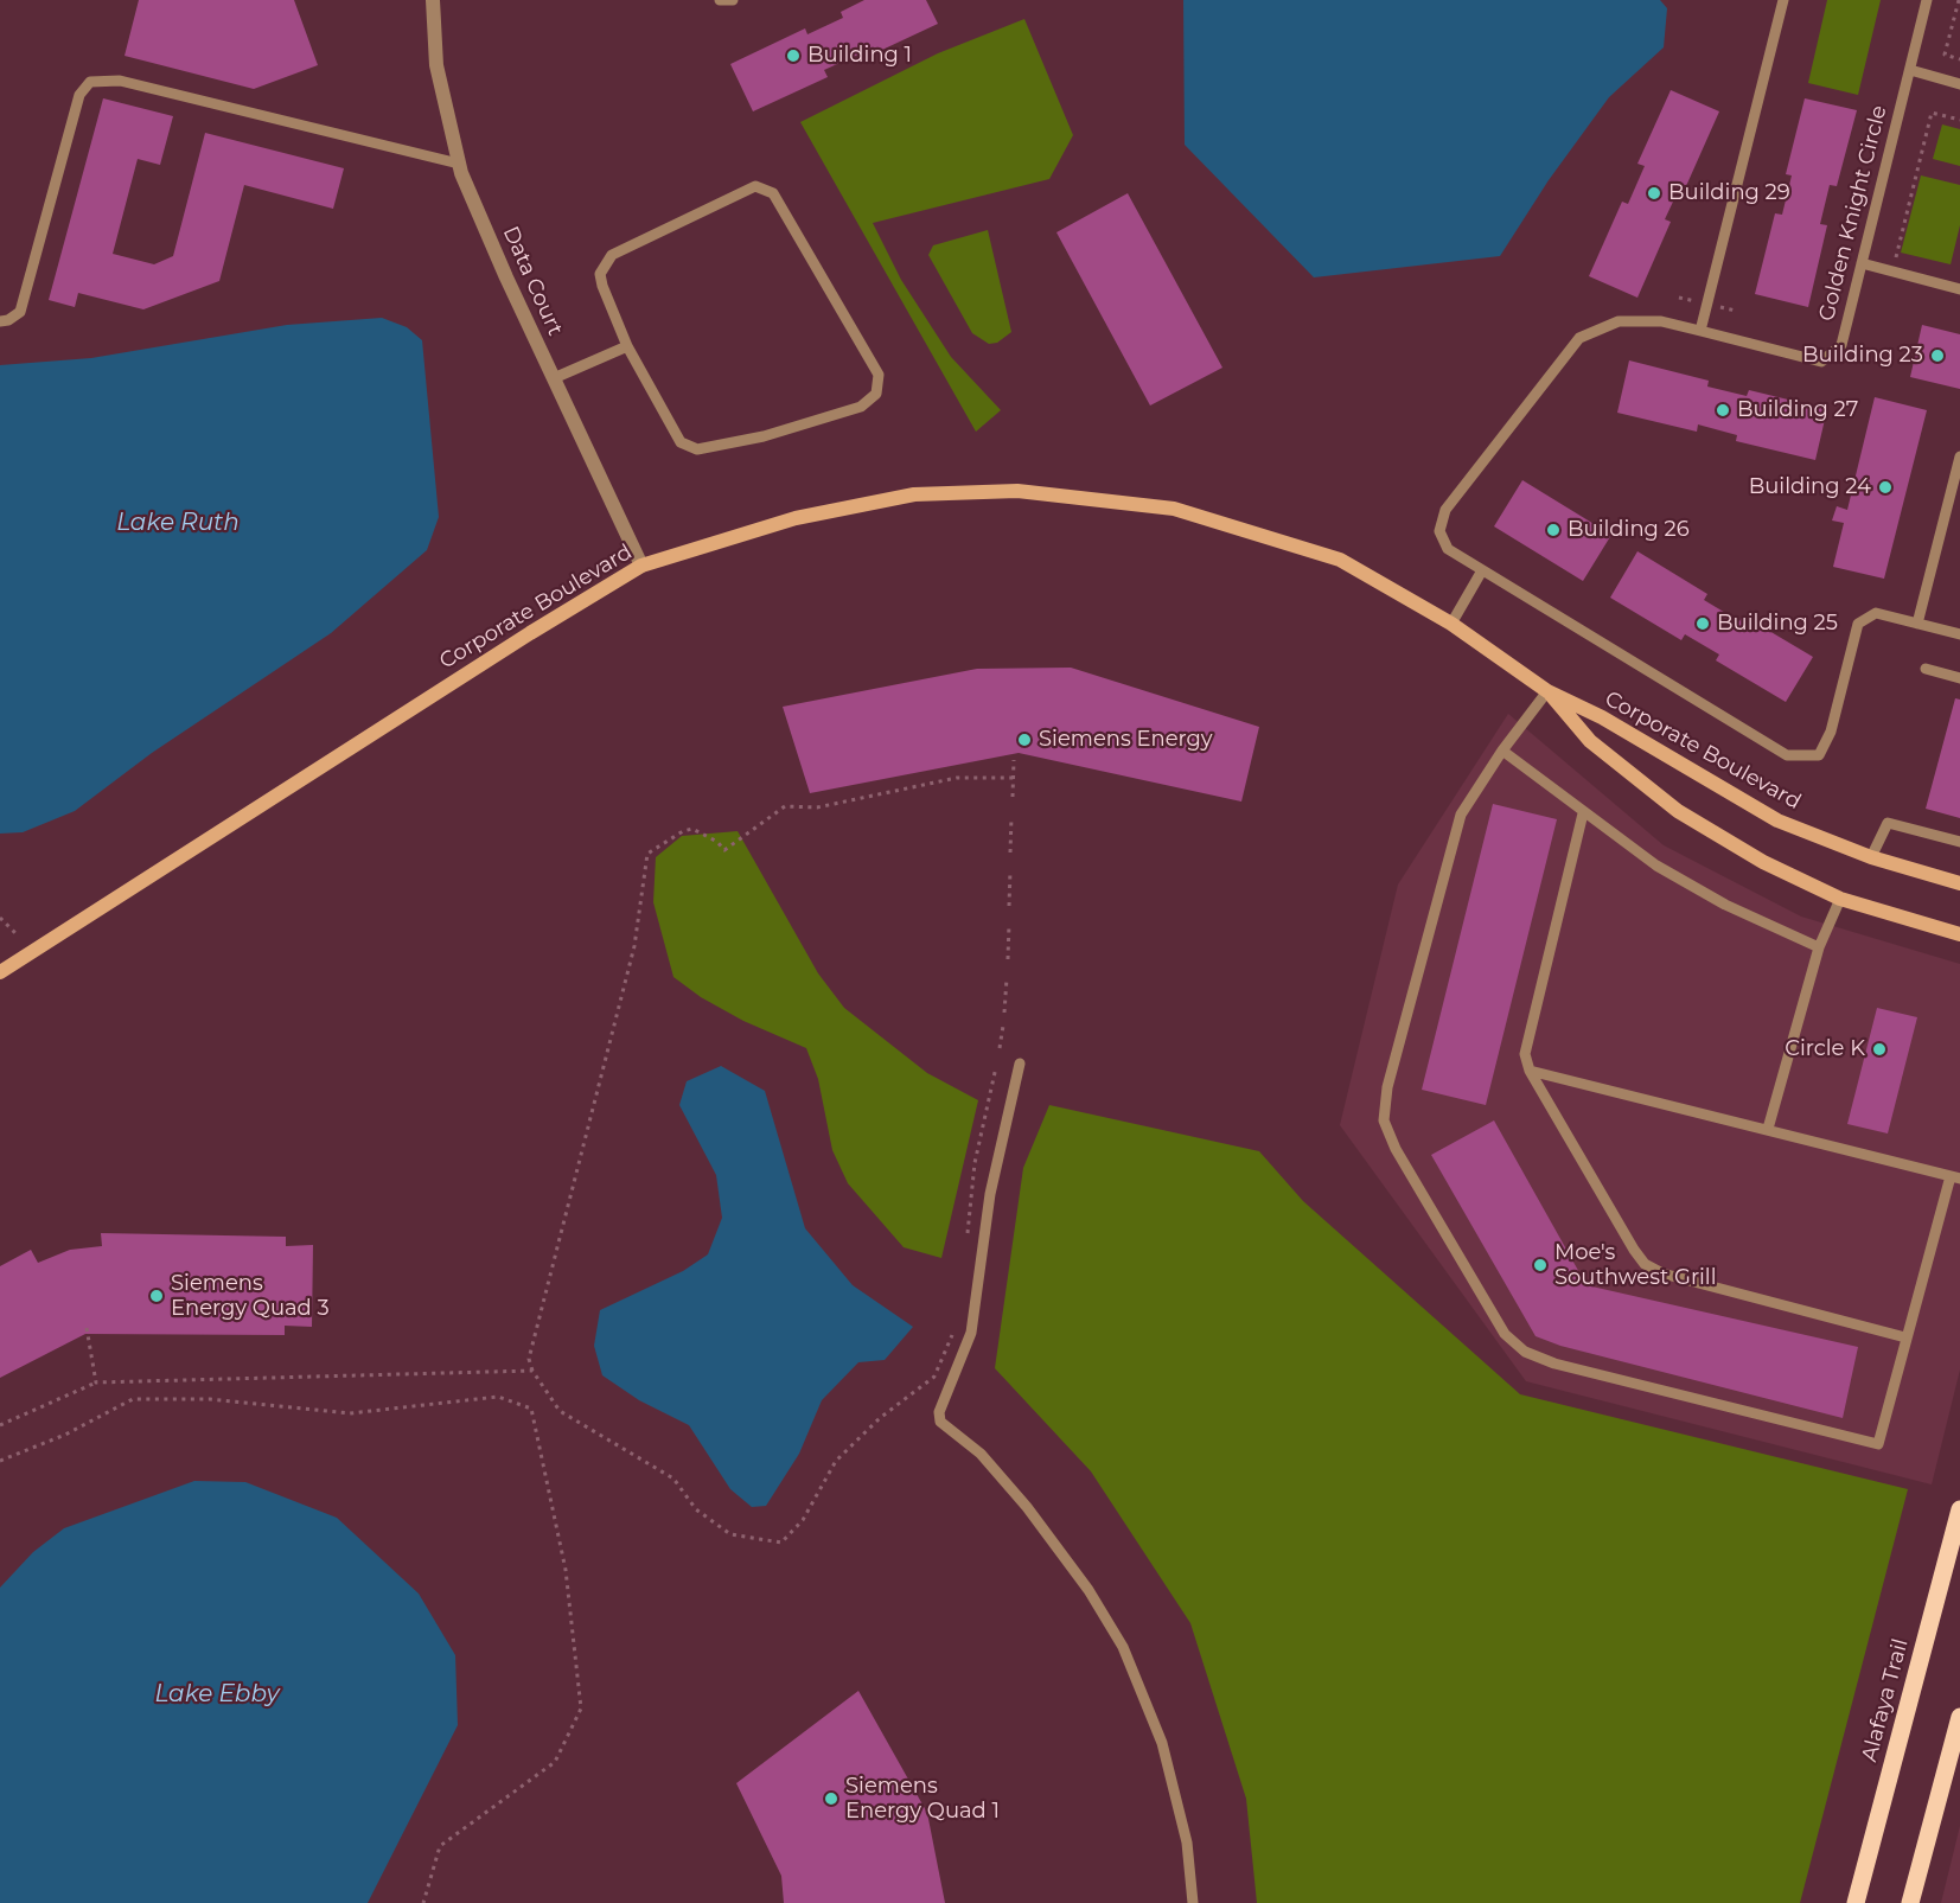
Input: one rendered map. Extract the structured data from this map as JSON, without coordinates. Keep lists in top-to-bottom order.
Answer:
{
  "streets": {
    "main road": ["Alafaya Trail"],
    "street": ["Data Court", "Corporate Boulevard"],
    "lane": ["Golden Knight Circle"]
  },
  "crossings": [
    ["Data Court", "Corporate Boulevard"]
  ],
  "water": ["Lake Ruth", "Lake Ebby"],
  "places": [
    "Building 1",
    "Building 29",
    "Building 23",
    "Building 27",
    "Building 24",
    "Building 26",
    "Building 25",
    "Siemens Energy",
    "Circle K",
    "Moe's Southwest Grill",
    "Siemens Energy Quad 3",
    "Siemens Energy Quad 1"
  ]
}
